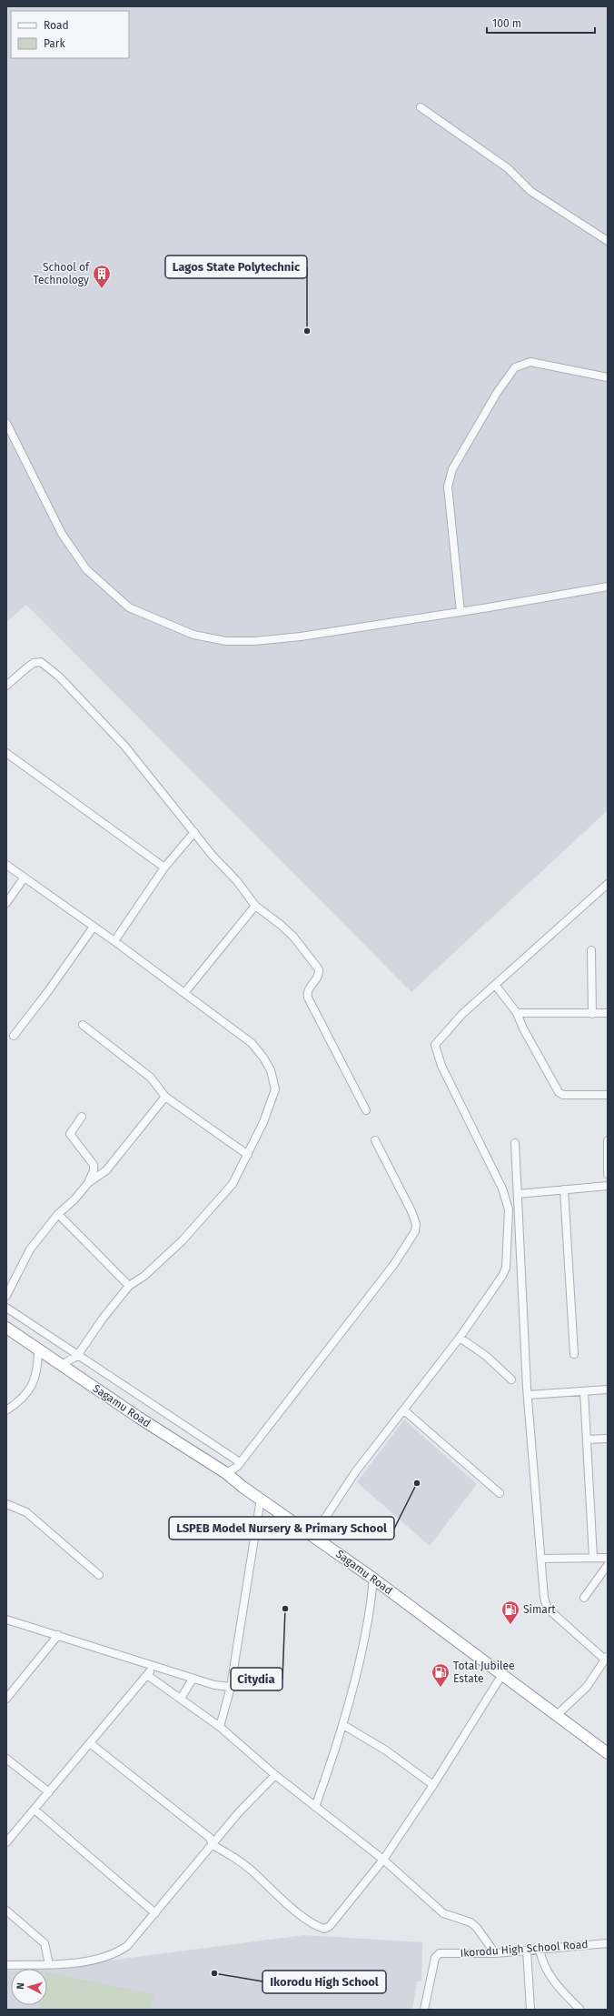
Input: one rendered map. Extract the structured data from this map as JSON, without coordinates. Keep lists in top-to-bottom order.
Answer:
{
  "streets": {
    "highway": ["Sagamu Road"],
    "street": ["Ikorodu High School Road"]
  },
  "places": {
    "building": ["School of Technology"],
    "other": [
      "Lagos State Polytechnic",
      "LSPEB Model Nursery & Primary School",
      "Citydia",
      "Ikorodu High School"
    ],
    "fuel station": ["Simart", "Total Jubilee Estate"]
  },
  "legend": ["Road", "Park"],
  "scale_bar": "100 m",
  "north": "left"
}
